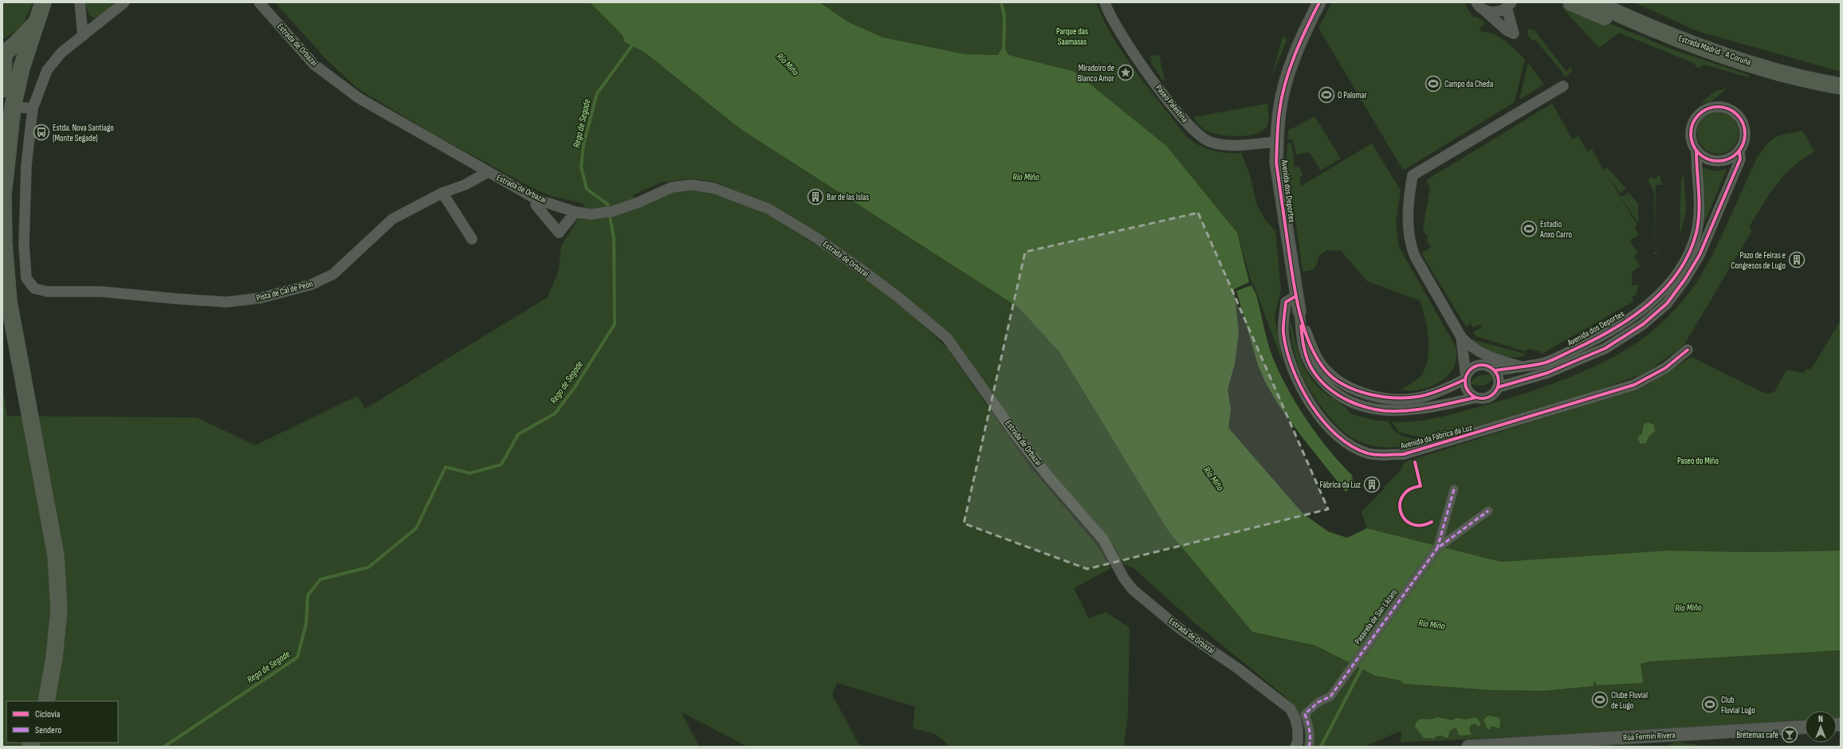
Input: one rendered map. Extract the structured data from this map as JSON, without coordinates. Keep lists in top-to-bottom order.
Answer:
{
  "streets": {
    "highway": ["Estrada Madrid - A Coruña"],
    "street": [
      "Estrada de Orbazai",
      "Paseo Palestina",
      "Avenida dos Deportes",
      "Pista de Cal de Peón",
      "Avenida da Fábrica da Luz",
      "Pasarela de San Lázaro",
      "Rúa Fermín Rivera"
    ]
  },
  "crossings": [
    ["Estrada de Orbazai", "Pista de Cal de Peón"],
    ["Paseo Palestina", "Avenida dos Deportes"],
    ["Avenida dos Deportes", "Avenida da Fábrica da Luz"]
  ],
  "water": ["Río Miño", "Rego de Segade"],
  "parks": ["Parque das Saamasas", "Paseo do Miño"],
  "places": {
    "place": ["Miradoiro de Blanco Amor"],
    "sports": [
      "Campo da Cheda",
      "O Palomar",
      "Estadio Anxo Carro",
      "Clube Fluvial de Lugo",
      "Club Fluvial Lugo"
    ],
    "bus stop": ["Estda. Nova Santiago (Monte Segade)"],
    "building": ["Bar de las Islas", "Pazo de Feiras e Congresos de Lugo", "Fábrica da Luz"],
    "bar": ["Brétemas café"]
  },
  "legend": ["Ciclovía", "Sendero"],
  "north": "top"
}
